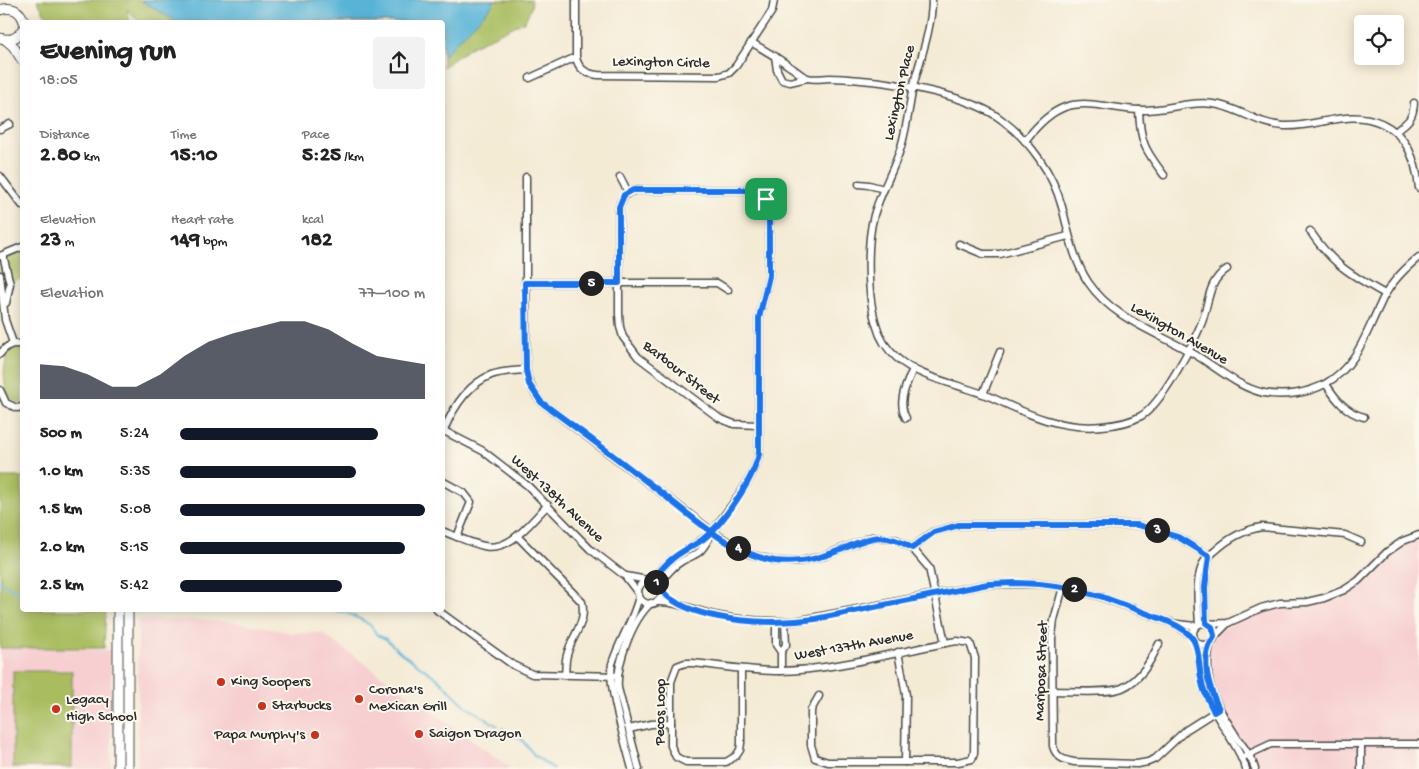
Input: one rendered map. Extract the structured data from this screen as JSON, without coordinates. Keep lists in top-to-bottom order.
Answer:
{
  "streets": {
    "street": [
      "Lexington Circle",
      "Lexington Place",
      "Lexington Avenue",
      "Barbour Street",
      "West 138th Avenue",
      "West 137th Avenue",
      "Mariposa Street",
      "Pecos Loop"
    ]
  },
  "crossings": [
    ["Lexington Place", "Lexington Avenue"],
    ["West 137th Avenue", "Pecos Loop"]
  ],
  "places": [
    "King Soopers",
    "Corona's Mexican Grill",
    "Starbucks",
    "Legacy High School",
    "Saigon Dragon",
    "Papa Murphy's"
  ],
  "page": {
    "heading": ["Evening run", "18:05"],
    "stats": [
      ["Distance", "2.80 km"],
      ["Time", "15:10"],
      ["Pace", "5:25 /km"],
      ["Elevation", "23 m"],
      ["Heart rate", "149 bpm"],
      ["kcal", "182"]
    ],
    "pins": [
      "5",
      "3",
      "4",
      "1",
      "2"
    ],
    "chart": ["Elevation", "77–100 m"],
    "list": [
      {
        "name": "500 m",
        "note": "5:24"
      },
      {
        "name": "1.0 km",
        "note": "5:35"
      },
      {
        "name": "1.5 km",
        "note": "5:08"
      },
      {
        "name": "2.0 km",
        "note": "5:15"
      },
      {
        "name": "2.5 km",
        "note": "5:42"
      }
    ]
  }
}
